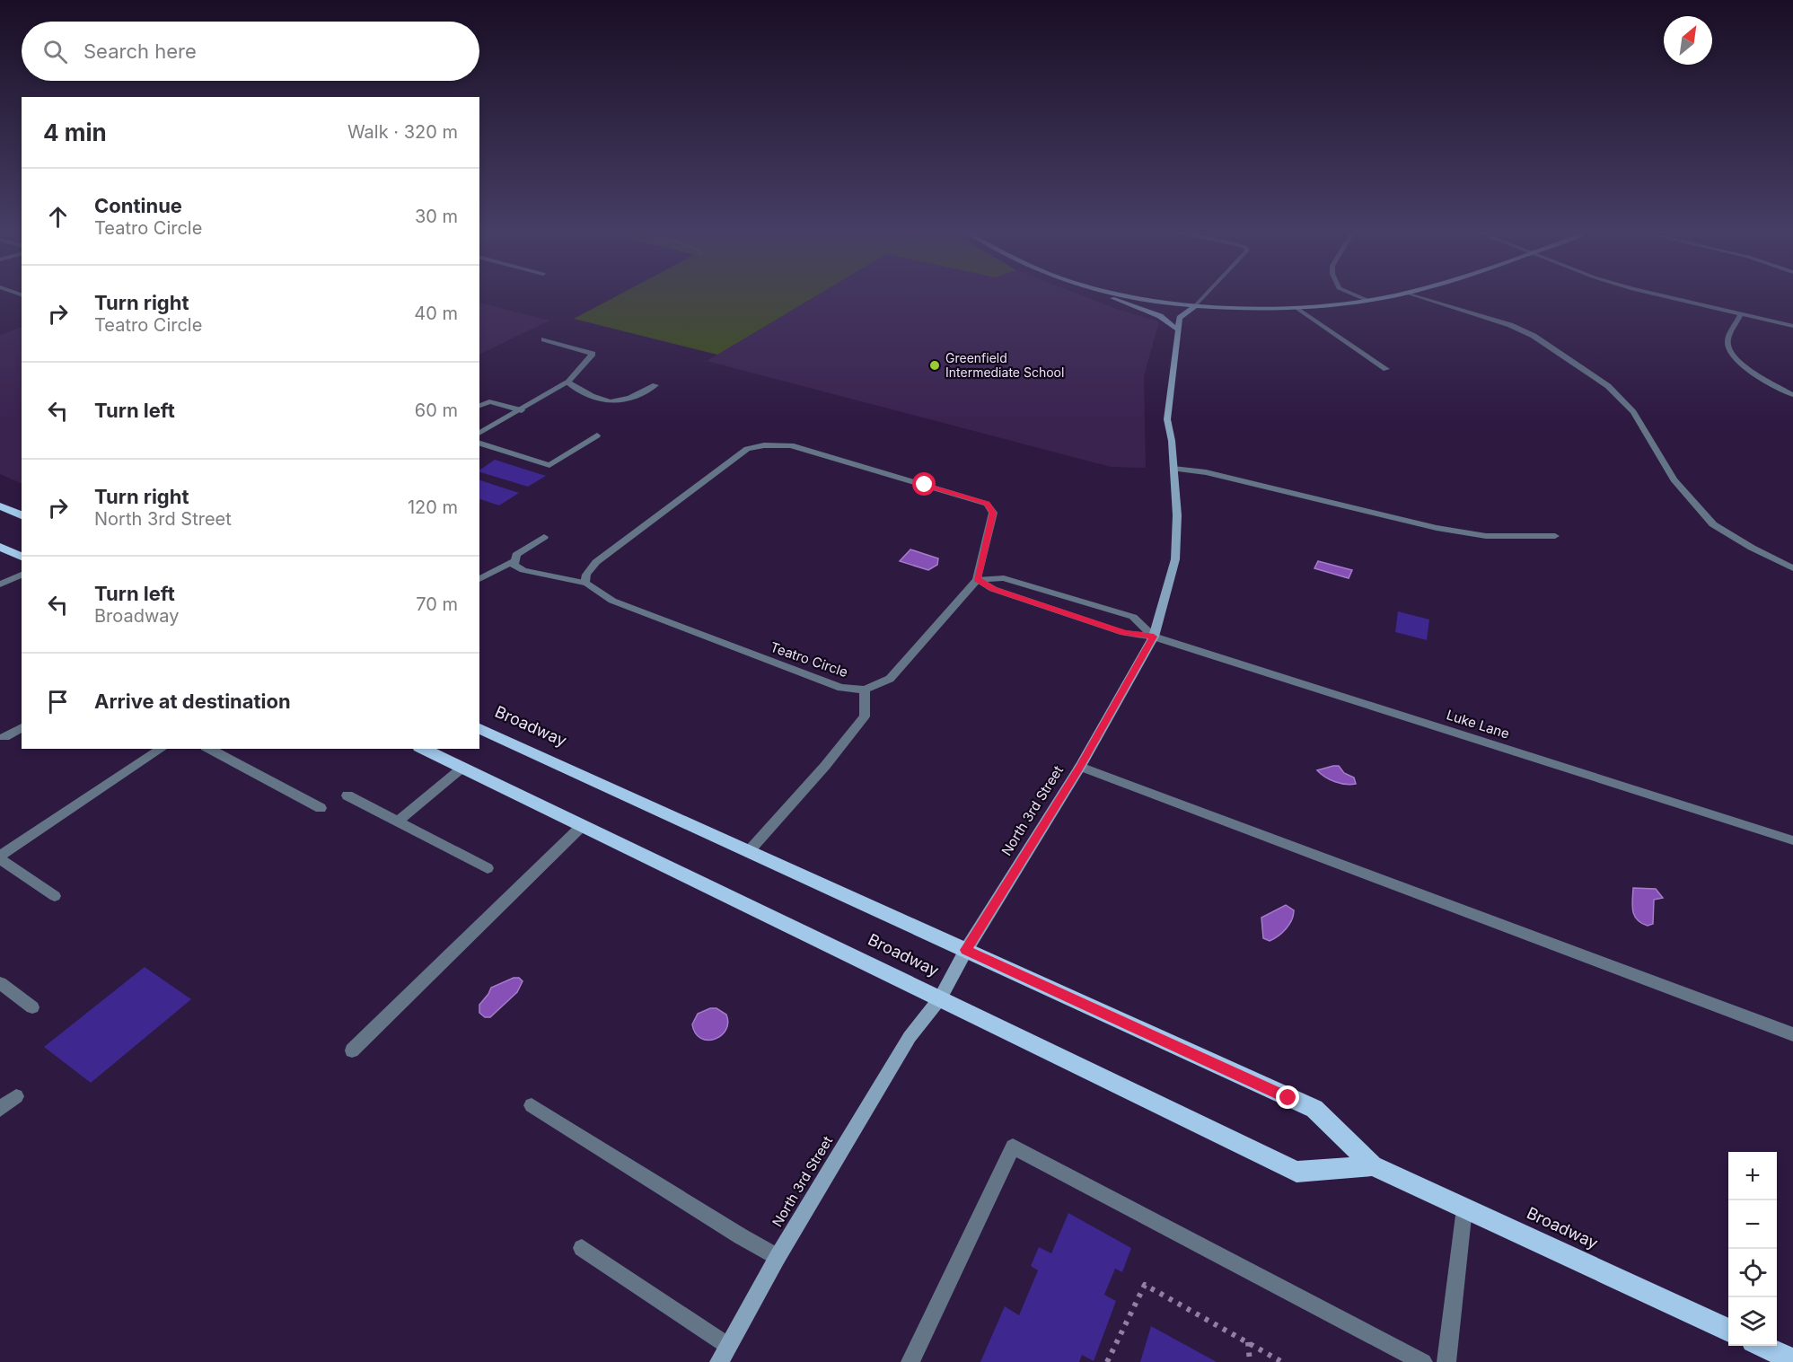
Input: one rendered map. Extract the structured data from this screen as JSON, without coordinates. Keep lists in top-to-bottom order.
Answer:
{
  "streets": {
    "main road": ["Broadway", "North 3rd Street"],
    "street": ["Teatro Circle", "Luke Lane"]
  },
  "crossings": [
    ["Teatro Circle", "Luke Lane"],
    ["Luke Lane", "North 3rd Street"],
    ["Broadway", "North 3rd Street"]
  ],
  "places": ["Greenfield Intermediate School"],
  "north": "top right",
  "page": {
    "search": "Search here",
    "heading": ["4 min", "Walk · 320 m"],
    "list": [
      ["Continue", "Teatro Circle", "30 m"],
      ["Turn right", "Teatro Circle", "40 m"],
      ["Turn left", "60 m"],
      ["Turn right", "North 3rd Street", "120 m"],
      ["Turn left", "Broadway", "70 m"],
      "Arrive at destination"
    ],
    "map_buttons": ["+", "−"]
  }
}
